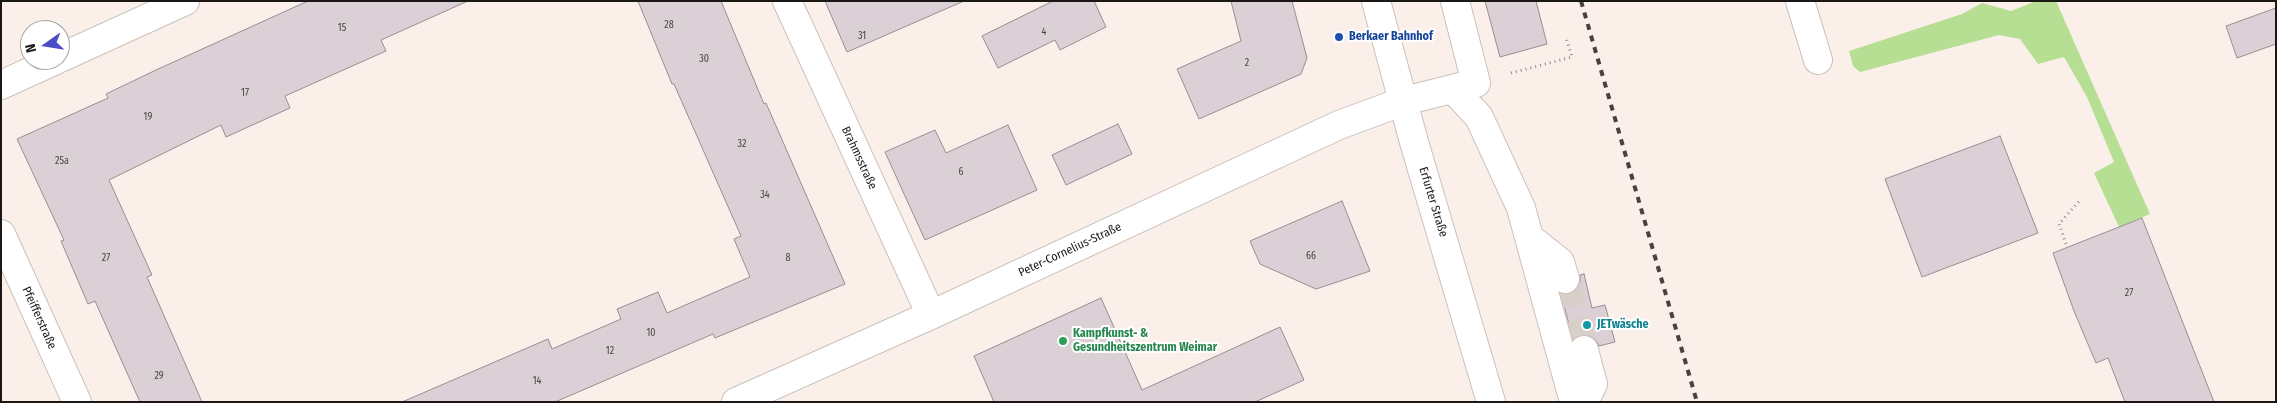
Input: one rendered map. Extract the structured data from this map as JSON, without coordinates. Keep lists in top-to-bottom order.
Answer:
{
  "streets": {
    "street": [
      "Brahmsstraße",
      "Erfurter Straße",
      "Peter-Cornelius-Straße",
      "Pfeifferstraße"
    ]
  },
  "crossings": [
    ["Brahmsstraße", "Peter-Cornelius-Straße"],
    ["Erfurter Straße", "Peter-Cornelius-Straße"]
  ],
  "places": ["Berkaer Bahnhof", "JETwäsche", "Kampfkunst- & Gesundheitszentrum Weimar"],
  "house_numbers": [
    "28",
    "15",
    "4",
    "31",
    "30",
    "2",
    "17",
    "19",
    "32",
    "25a",
    "6",
    "34",
    "66",
    "27",
    "8",
    "27",
    "10",
    "12",
    "29",
    "14"
  ],
  "north": "left"
}
